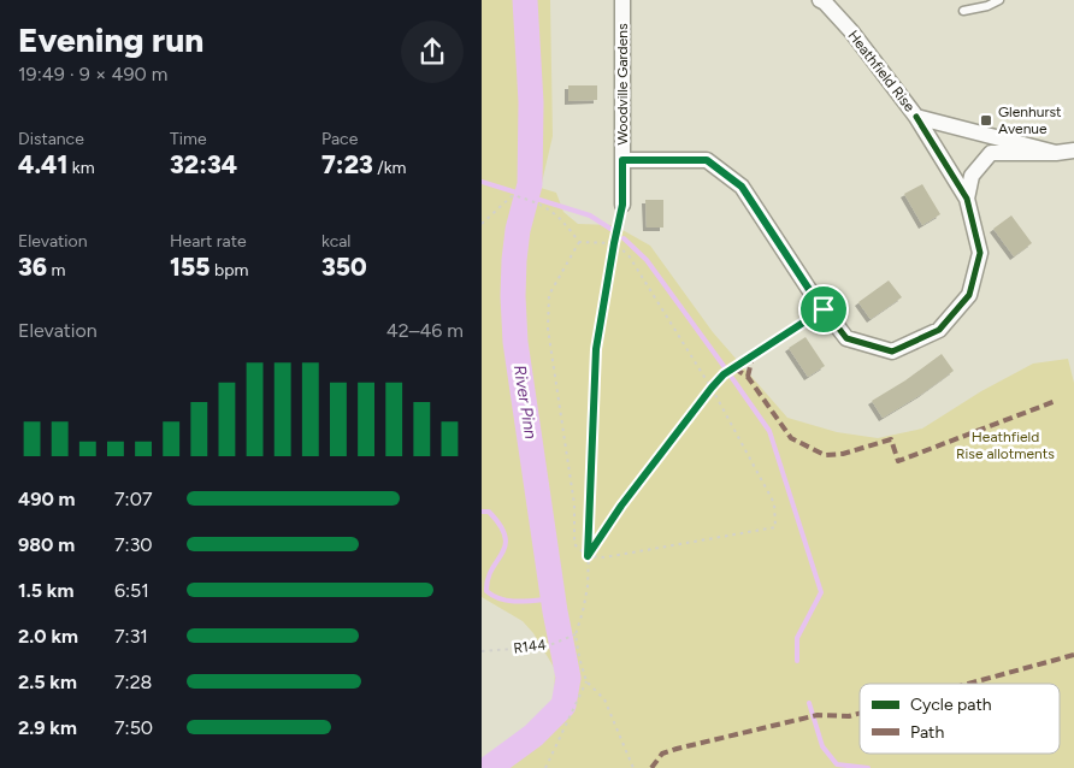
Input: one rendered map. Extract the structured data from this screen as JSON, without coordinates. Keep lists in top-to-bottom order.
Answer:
{
  "streets": {
    "street": ["Heathfield Rise", "Woodville Gardens"],
    "path": ["R144"]
  },
  "water": ["River Pinn"],
  "parks": ["Heathfield Rise allotments"],
  "places": {
    "transit": ["Glenhurst Avenue"]
  },
  "legend": ["Cycle path", "Path"],
  "page": {
    "heading": ["Evening run", "19:49 · 9 × 490 m"],
    "stats": [
      ["Distance", "4.41 km"],
      ["Time", "32:34"],
      ["Pace", "7:23 /km"],
      ["Elevation", "36 m"],
      ["Heart rate", "155 bpm"],
      ["kcal", "350"]
    ],
    "chart": ["Elevation", "42–46 m"],
    "list": [
      {
        "name": "490 m",
        "note": "7:07"
      },
      {
        "name": "980 m",
        "note": "7:30"
      },
      {
        "name": "1.5 km",
        "note": "6:51"
      },
      {
        "name": "2.0 km",
        "note": "7:31"
      },
      {
        "name": "2.5 km",
        "note": "7:28"
      },
      {
        "name": "2.9 km",
        "note": "7:50"
      }
    ]
  }
}
